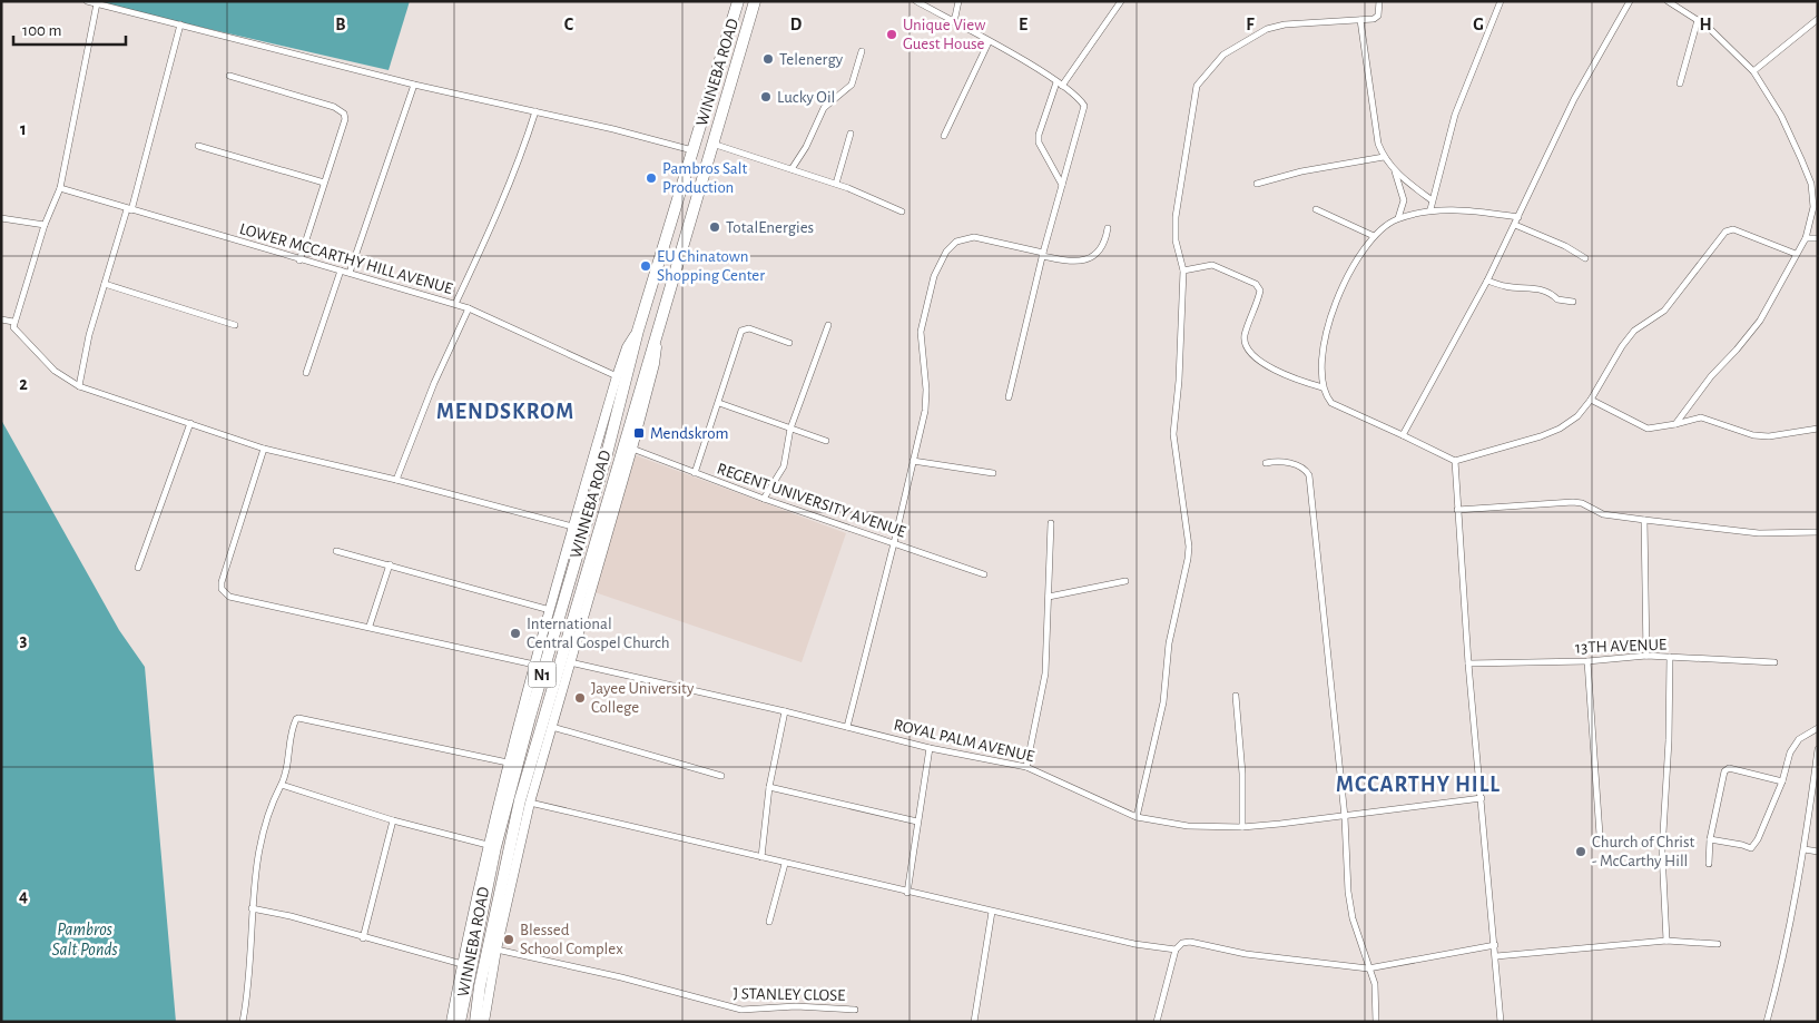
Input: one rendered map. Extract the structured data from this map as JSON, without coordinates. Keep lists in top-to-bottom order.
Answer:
{
  "streets": {
    "highway": ["WINNEBA ROAD", "N1"],
    "street": [
      "LOWER MCCARTHY HILL AVENUE",
      "REGENT UNIVERSITY AVENUE",
      "13TH AVENUE",
      "ROYAL PALM AVENUE",
      "J STANLEY CLOSE"
    ]
  },
  "districts": ["MENDSKROM", "MCCARTHY HILL"],
  "water": ["Pambros Salt Ponds"],
  "places": {
    "other": [
      "Unique View Guest House",
      "Telenergy",
      "Lucky Oil",
      "Pambros Salt Production",
      "TotalEnergies",
      "EU Chinatown Shopping Center",
      "International Central Gospel Church",
      "Jayee University College",
      "Church of Christ - McCarthy Hill",
      "Blessed School Complex"
    ],
    "transit": ["Mendskrom"]
  },
  "scale_bar": "100 m",
  "grid": {
    "columns": [
      "B",
      "C",
      "D",
      "E",
      "F",
      "G",
      "H"
    ],
    "rows": [
      "1",
      "2",
      "3",
      "4"
    ]
  }
}
